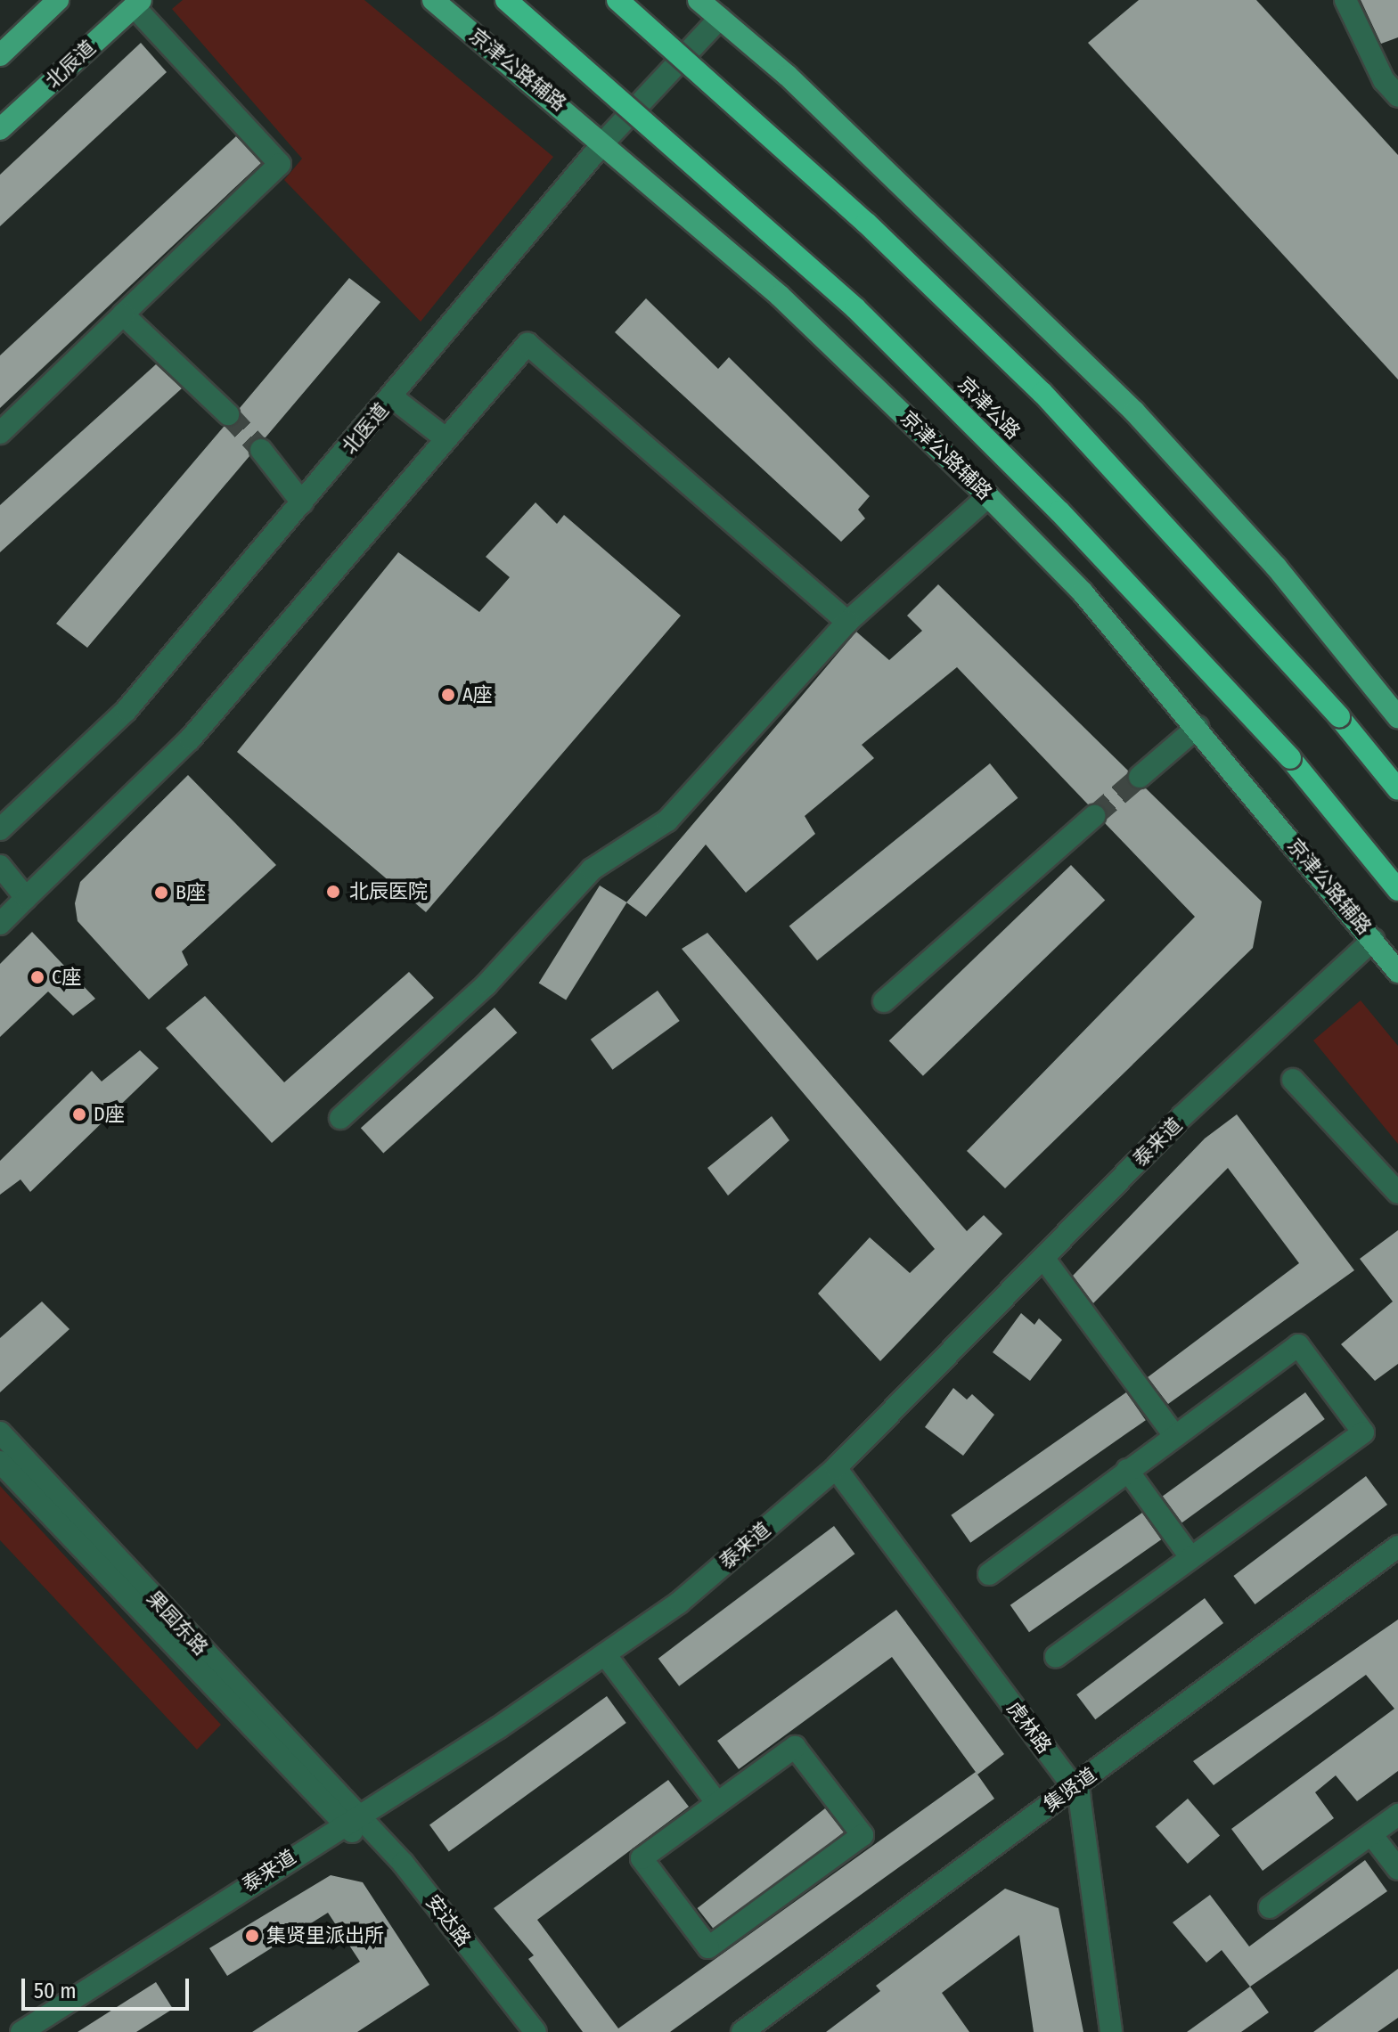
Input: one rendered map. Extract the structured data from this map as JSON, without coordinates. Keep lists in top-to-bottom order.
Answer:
{
  "streets": {
    "highway": ["京津公路"],
    "main road": ["北辰道", "京津公路辅路"],
    "street": [
      "北医道",
      "泰来道",
      "果园东路",
      "虎林路",
      "集贤道",
      "安达路"
    ]
  },
  "crossings": [
    ["京津公路辅路", "北医道"],
    ["京津公路辅路", "泰来道"],
    ["泰来道", "果园东路"],
    ["泰来道", "虎林路"],
    ["泰来道", "安达路"],
    ["果园东路", "安达路"],
    ["虎林路", "集贤道"]
  ],
  "places": [
    "A座",
    "北辰医院",
    "B座",
    "C座",
    "D座",
    "集贤里派出所"
  ],
  "scale_bar": "50 m"
}
